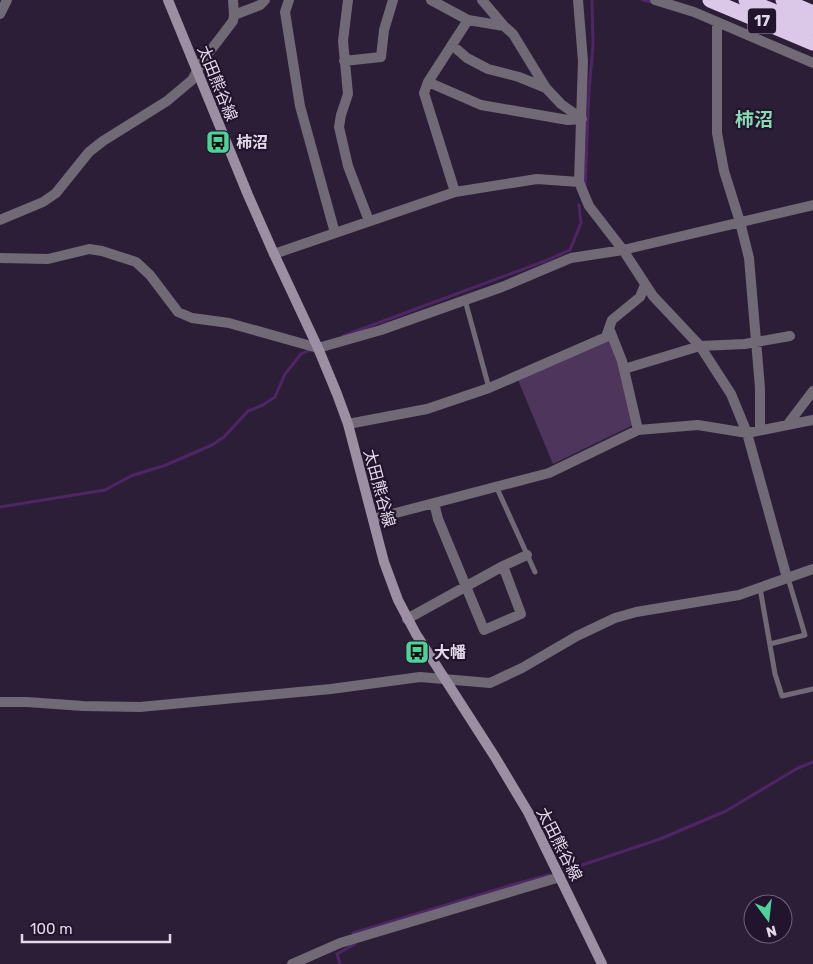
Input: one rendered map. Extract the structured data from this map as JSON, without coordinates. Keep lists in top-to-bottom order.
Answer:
{
  "streets": {
    "highway": ["17"],
    "main road": ["太田熊谷線"]
  },
  "districts": ["柿沼"],
  "places": {
    "bus stop": ["柿沼", "大幡"]
  },
  "scale_bar": "100 m",
  "north": "bottom"
}
